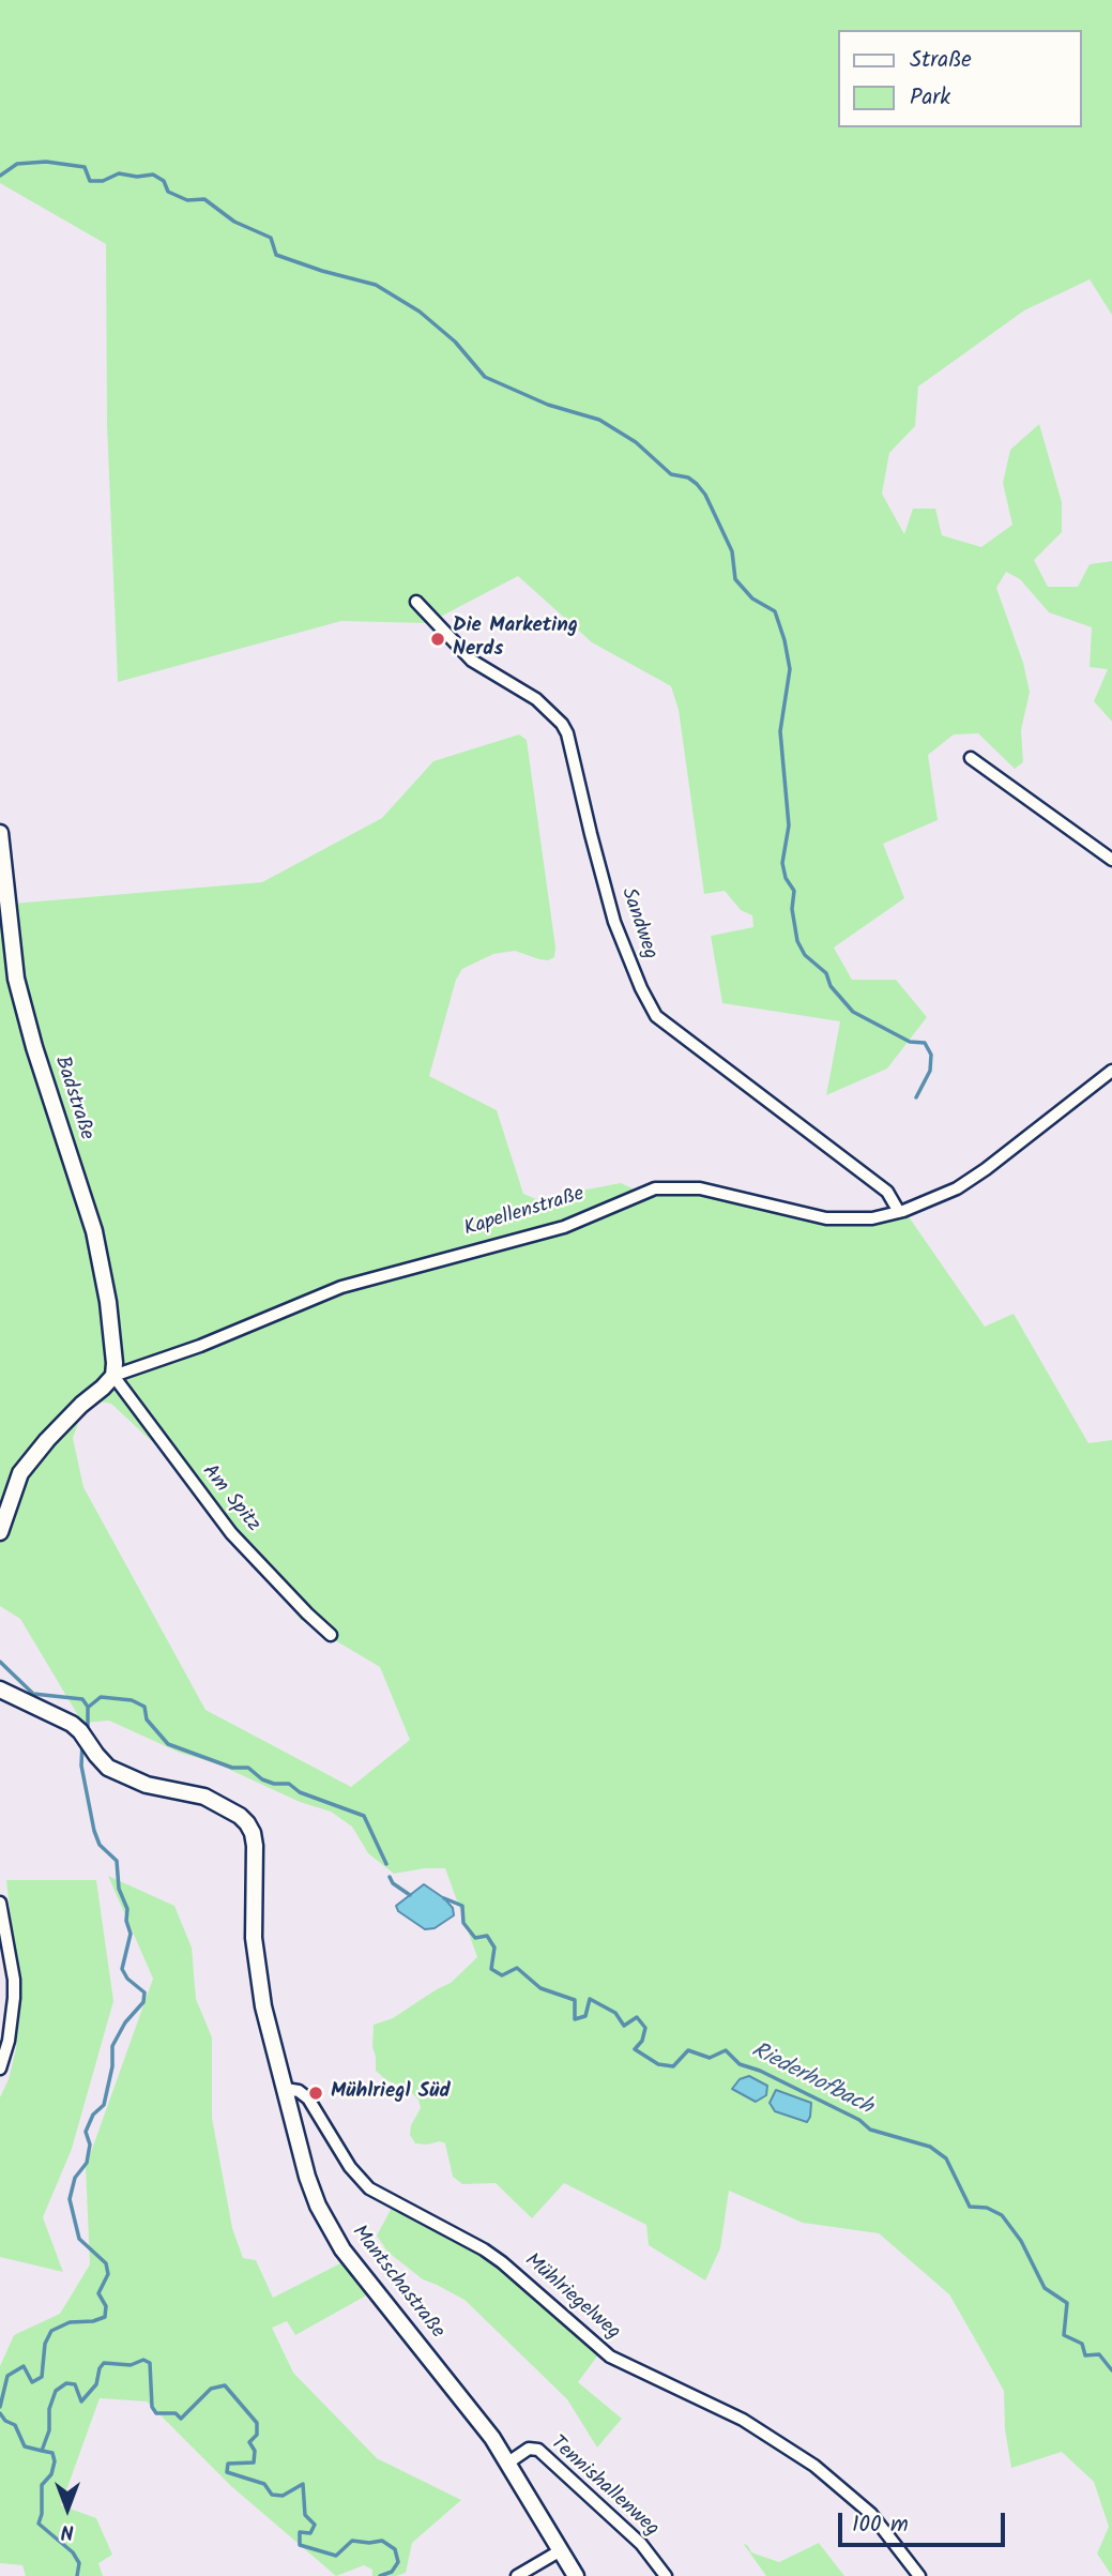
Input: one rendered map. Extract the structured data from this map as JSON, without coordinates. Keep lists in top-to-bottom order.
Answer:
{
  "streets": {
    "street": [
      "Sandweg",
      "Badstraße",
      "Kapellenstraße",
      "Am Spitz",
      "Mantschastraße",
      "Mühlriegelweg",
      "Tennishallenweg"
    ]
  },
  "crossings": [
    ["Sandweg", "Kapellenstraße"],
    ["Badstraße", "Kapellenstraße"],
    ["Badstraße", "Am Spitz"],
    ["Kapellenstraße", "Am Spitz"],
    ["Mantschastraße", "Mühlriegelweg"],
    ["Mantschastraße", "Tennishallenweg"]
  ],
  "water": ["Riederhofbach"],
  "places": ["Die Marketing Nerds", "Mühlriegl Süd"],
  "legend": ["Straße", "Park"],
  "scale_bar": "100 m",
  "north": "bottom"
}
